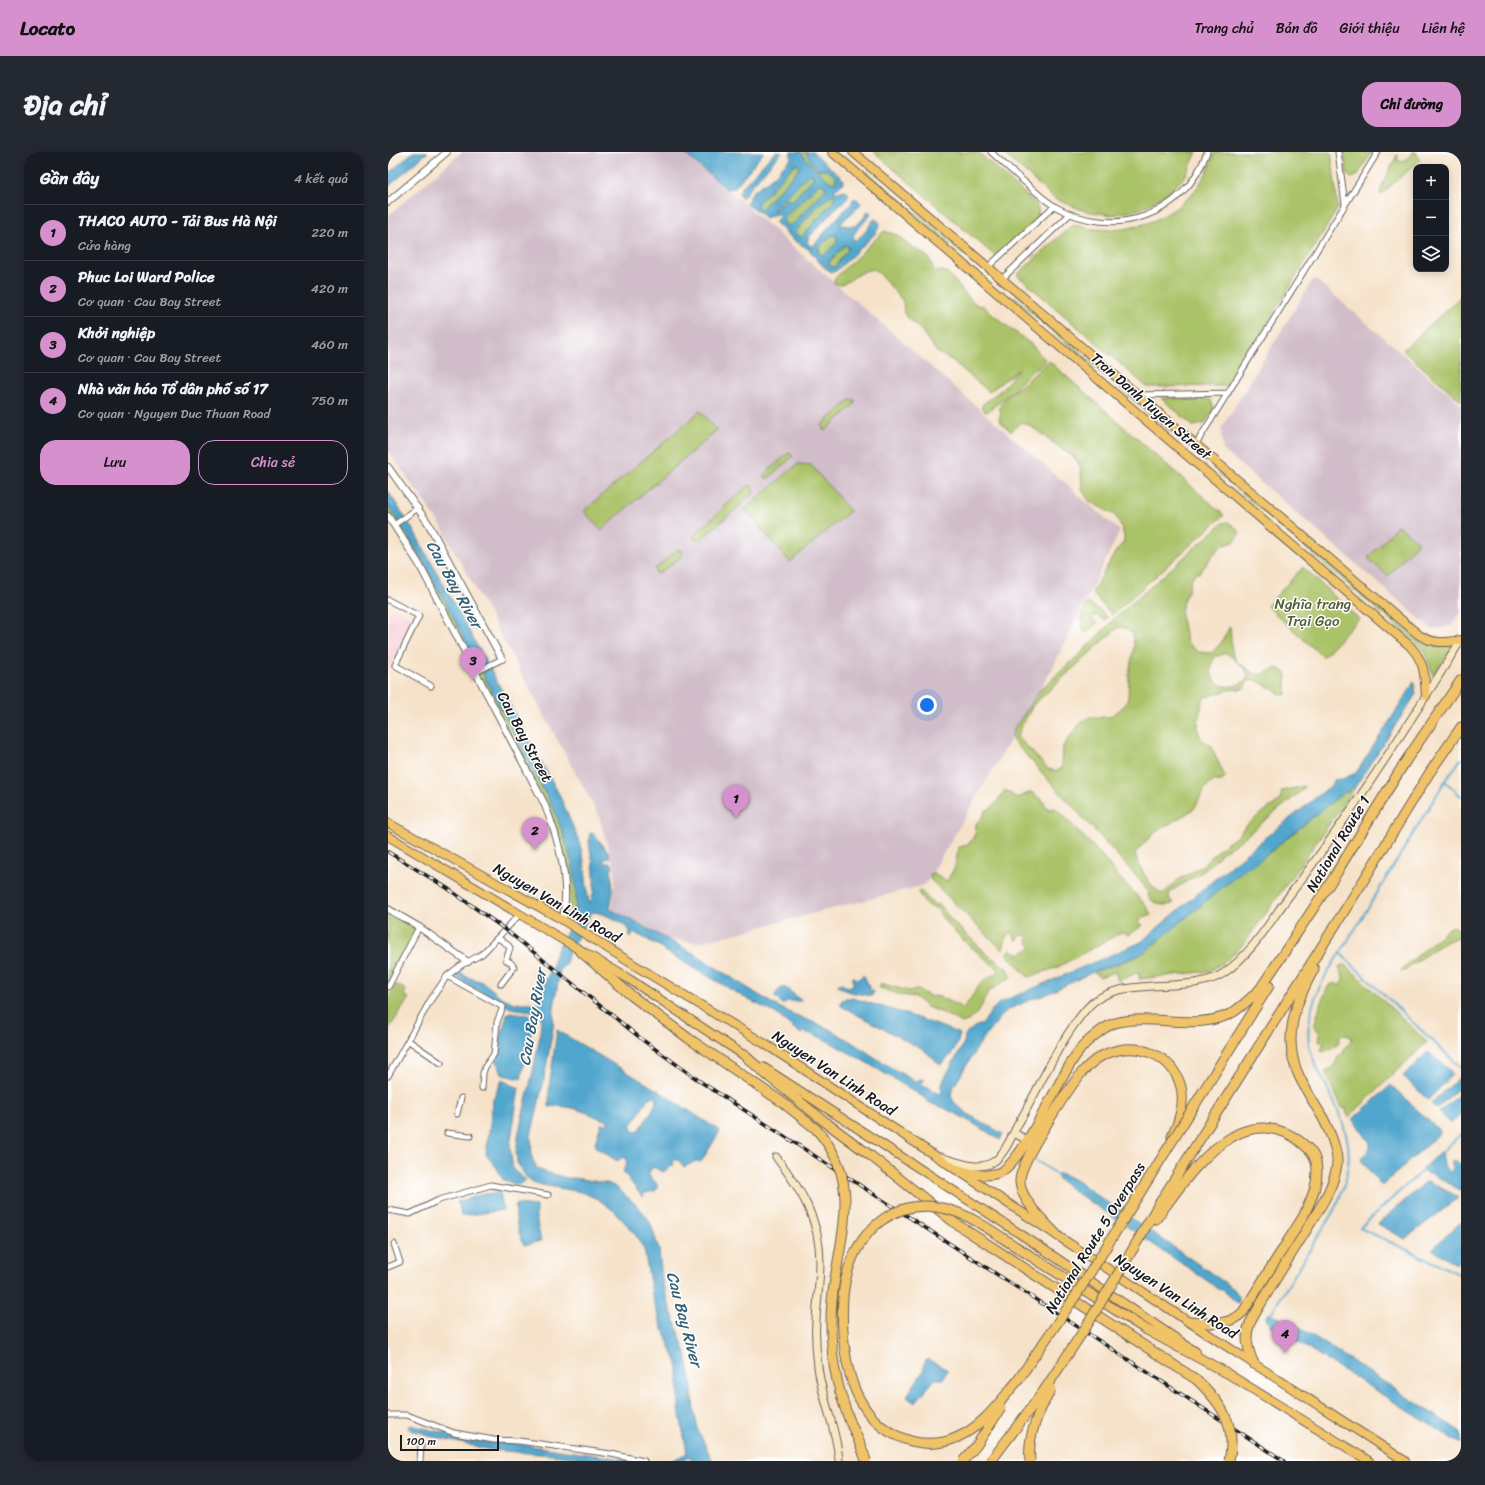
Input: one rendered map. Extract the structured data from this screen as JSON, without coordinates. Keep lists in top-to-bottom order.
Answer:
{
  "streets": {
    "highway": ["National Route 1", "National Route 5 Overpass"],
    "main road": ["Tran Danh Tuyen Street", "Nguyen Van Linh Road"],
    "street": ["Cau Bay Street"]
  },
  "crossings": [
    ["Cau Bay Street", "Nguyen Van Linh Road"],
    ["National Route 1", "National Route 5 Overpass"]
  ],
  "water": ["Cau Bay River"],
  "parks": ["Nghĩa trang Trại Gạo"],
  "scale_bar": "100 m",
  "page": {
    "header": "Locato",
    "nav": [
      "Trang chủ",
      "Bản đồ",
      "Giới thiệu",
      "Liên hệ"
    ],
    "title": "Địa chỉ",
    "buttons": [
      "Chỉ đường",
      ["Lưu", "Chia sẻ"]
    ],
    "heading": ["Gần đây", "4 kết quả"],
    "map_buttons": ["+", "−"],
    "list": [
      {
        "mark": "1",
        "name": "THACO AUTO - Tải Bus Hà Nội",
        "note": "Cửa hàng",
        "value": "220 m"
      },
      {
        "mark": "2",
        "name": "Phuc Loi Ward Police",
        "note": "Cơ quan · Cau Bay Street",
        "value": "420 m"
      },
      {
        "mark": "3",
        "name": "Khởi nghiệp",
        "note": "Cơ quan · Cau Bay Street",
        "value": "460 m"
      },
      {
        "mark": "4",
        "name": "Nhà văn hóa Tổ dân phố số 17",
        "note": "Cơ quan · Nguyen Duc Thuan Road",
        "value": "750 m"
      }
    ],
    "pins": [
      "3",
      "1",
      "2",
      "4"
    ],
    "scale": "100 m"
  }
}
